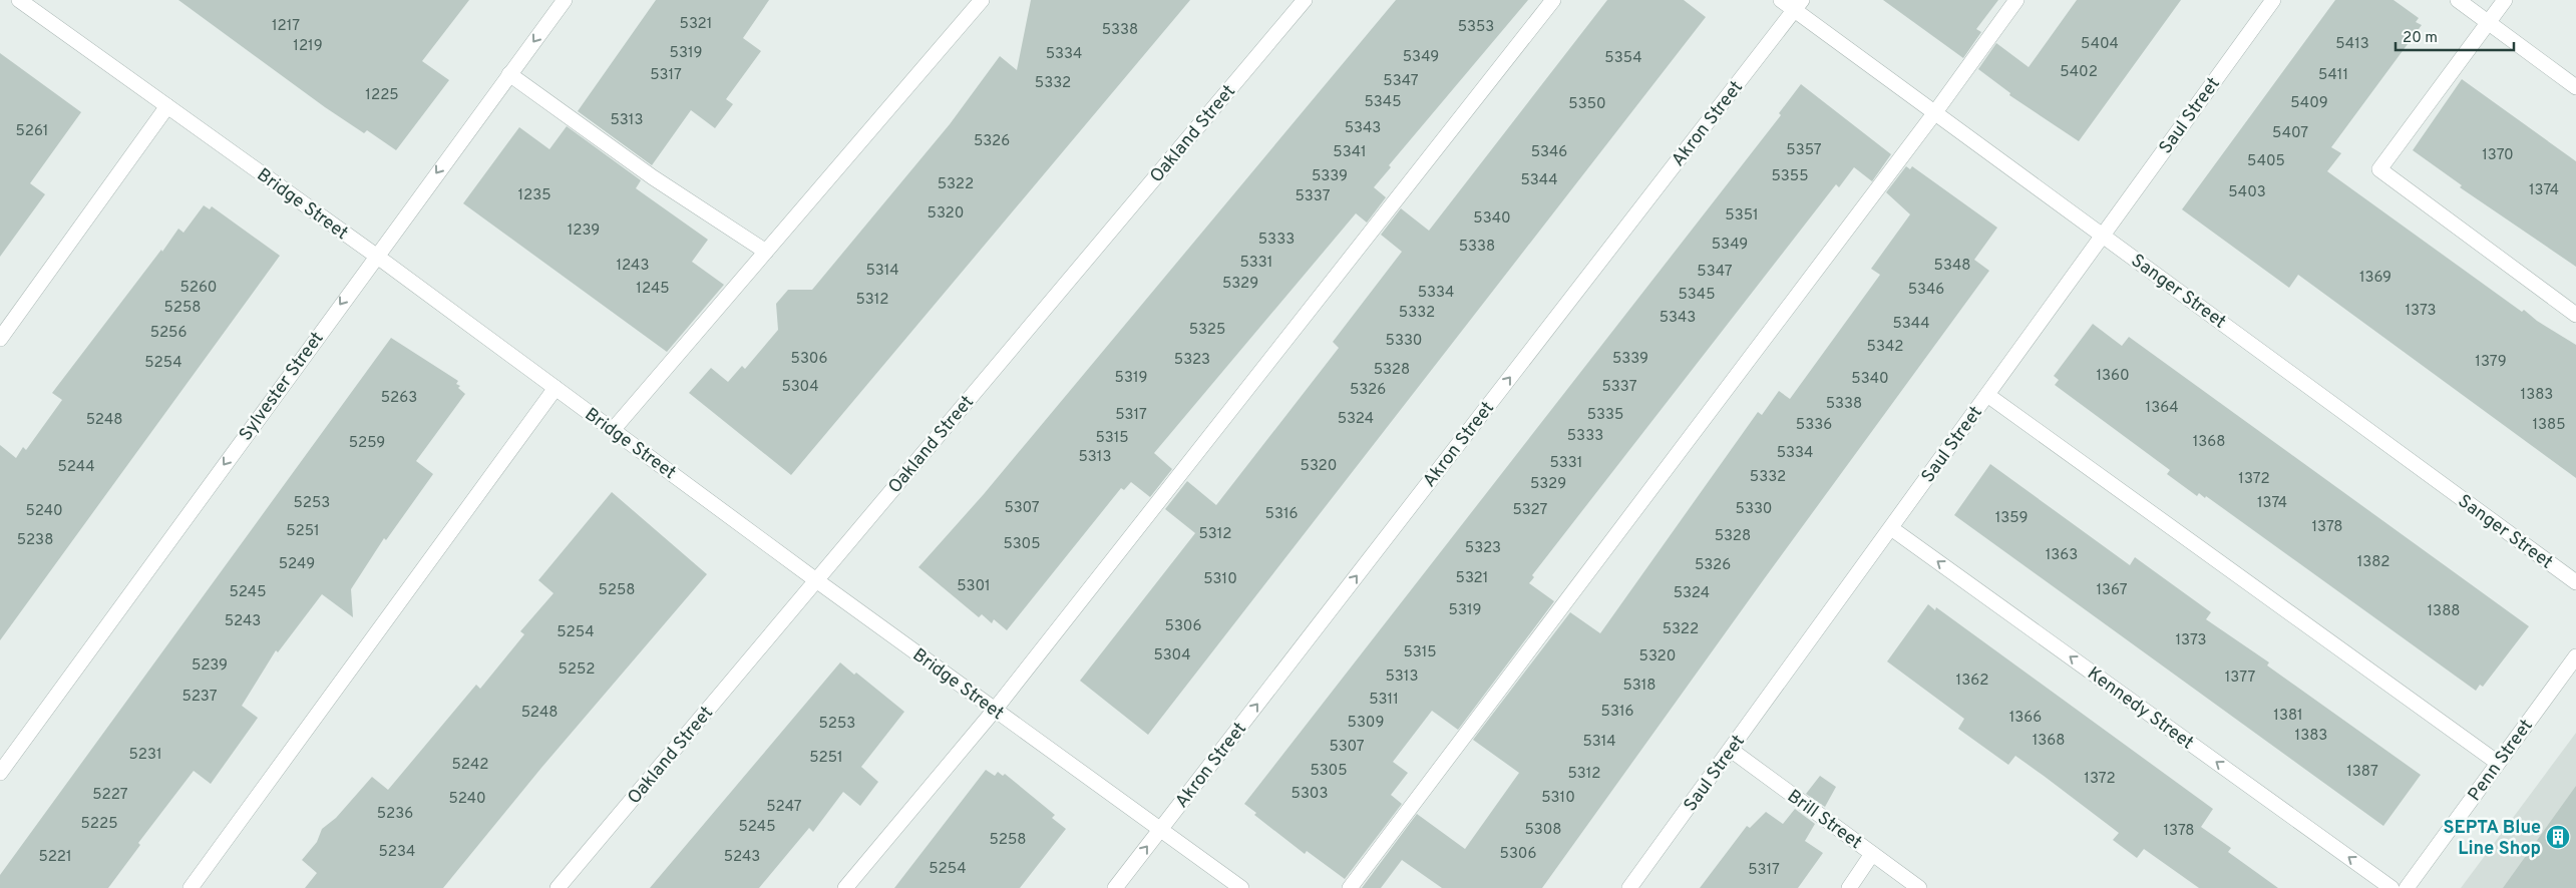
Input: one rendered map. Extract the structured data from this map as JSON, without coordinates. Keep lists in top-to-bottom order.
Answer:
{
  "streets": {
    "street": [
      "Saul Street",
      "Akron Street",
      "Oakland Street",
      "Bridge Street",
      "Sanger Street",
      "Sylvester Street",
      "Kennedy Street",
      "Penn Street",
      "Brill Street"
    ]
  },
  "crossings": [
    ["Saul Street", "Sanger Street"],
    ["Saul Street", "Kennedy Street"],
    ["Saul Street", "Brill Street"],
    ["Akron Street", "Bridge Street"],
    ["Akron Street", "Sanger Street"],
    ["Oakland Street", "Bridge Street"],
    ["Bridge Street", "Sylvester Street"]
  ],
  "one_way": ["Akron Street", "Sylvester Street", "Kennedy Street"],
  "places": {
    "building": ["SEPTA Blue Line Shop"]
  },
  "house_numbers": [
    "5321",
    "1217",
    "5353",
    "5338",
    "5404",
    "5413",
    "1219",
    "5319",
    "5334",
    "5349",
    "5354",
    "5402",
    "5317",
    "5411",
    "5347",
    "5332",
    "1225",
    "5345",
    "5409",
    "5350",
    "5313",
    "5343",
    "5261",
    "5407",
    "5326",
    "5357",
    "5341",
    "5346",
    "1370",
    "5405",
    "5339",
    "5355",
    "5344",
    "5322",
    "1374",
    "5403",
    "1235",
    "5337",
    "5320",
    "5351",
    "5340",
    "1239",
    "5333",
    "5349",
    "5338",
    "5331",
    "1243",
    "5348",
    "5314",
    "5347",
    "1369",
    "5329",
    "5260",
    "1245",
    "5346",
    "5334",
    "5345",
    "5312",
    "5258",
    "1373",
    "5332",
    "5343",
    "5344",
    "5325",
    "5256",
    "5330",
    "5342",
    "5306",
    "5339",
    "5323",
    "1379",
    "5254",
    "5328",
    "1360",
    "5319",
    "5340",
    "5304",
    "5337",
    "5326",
    "1383",
    "5263",
    "5338",
    "1364",
    "5317",
    "5335",
    "5324",
    "5248",
    "5336",
    "1385",
    "5333",
    "5315",
    "1368",
    "5259",
    "5334",
    "5313",
    "5331",
    "5320",
    "5244",
    "5332",
    "1372",
    "5329",
    "5253",
    "1374",
    "5307",
    "5330",
    "5327",
    "5240",
    "5316",
    "1359",
    "1378",
    "5251",
    "5312",
    "5328",
    "5238",
    "5305",
    "5323",
    "1363",
    "1382",
    "5249",
    "5326",
    "5321",
    "5310",
    "5301",
    "5258",
    "1367",
    "5245",
    "5324",
    "5319",
    "1388",
    "5243",
    "5306",
    "5322",
    "5254",
    "1373",
    "5315",
    "5304",
    "5320",
    "5239",
    "5252",
    "5313",
    "1377",
    "1362",
    "5318",
    "5237",
    "5311",
    "5316",
    "5248",
    "1381",
    "1366",
    "5309",
    "5253",
    "1383",
    "1368",
    "5314",
    "5307",
    "5231",
    "5251",
    "5242",
    "5305",
    "1387",
    "5312",
    "1372",
    "5303",
    "5227",
    "5310",
    "5240",
    "5247",
    "5236",
    "5225",
    "5245",
    "5308",
    "1378",
    "5258",
    "5234",
    "5306",
    "5221",
    "5243",
    "5254",
    "5317"
  ],
  "scale_bar": "20 m"
}
